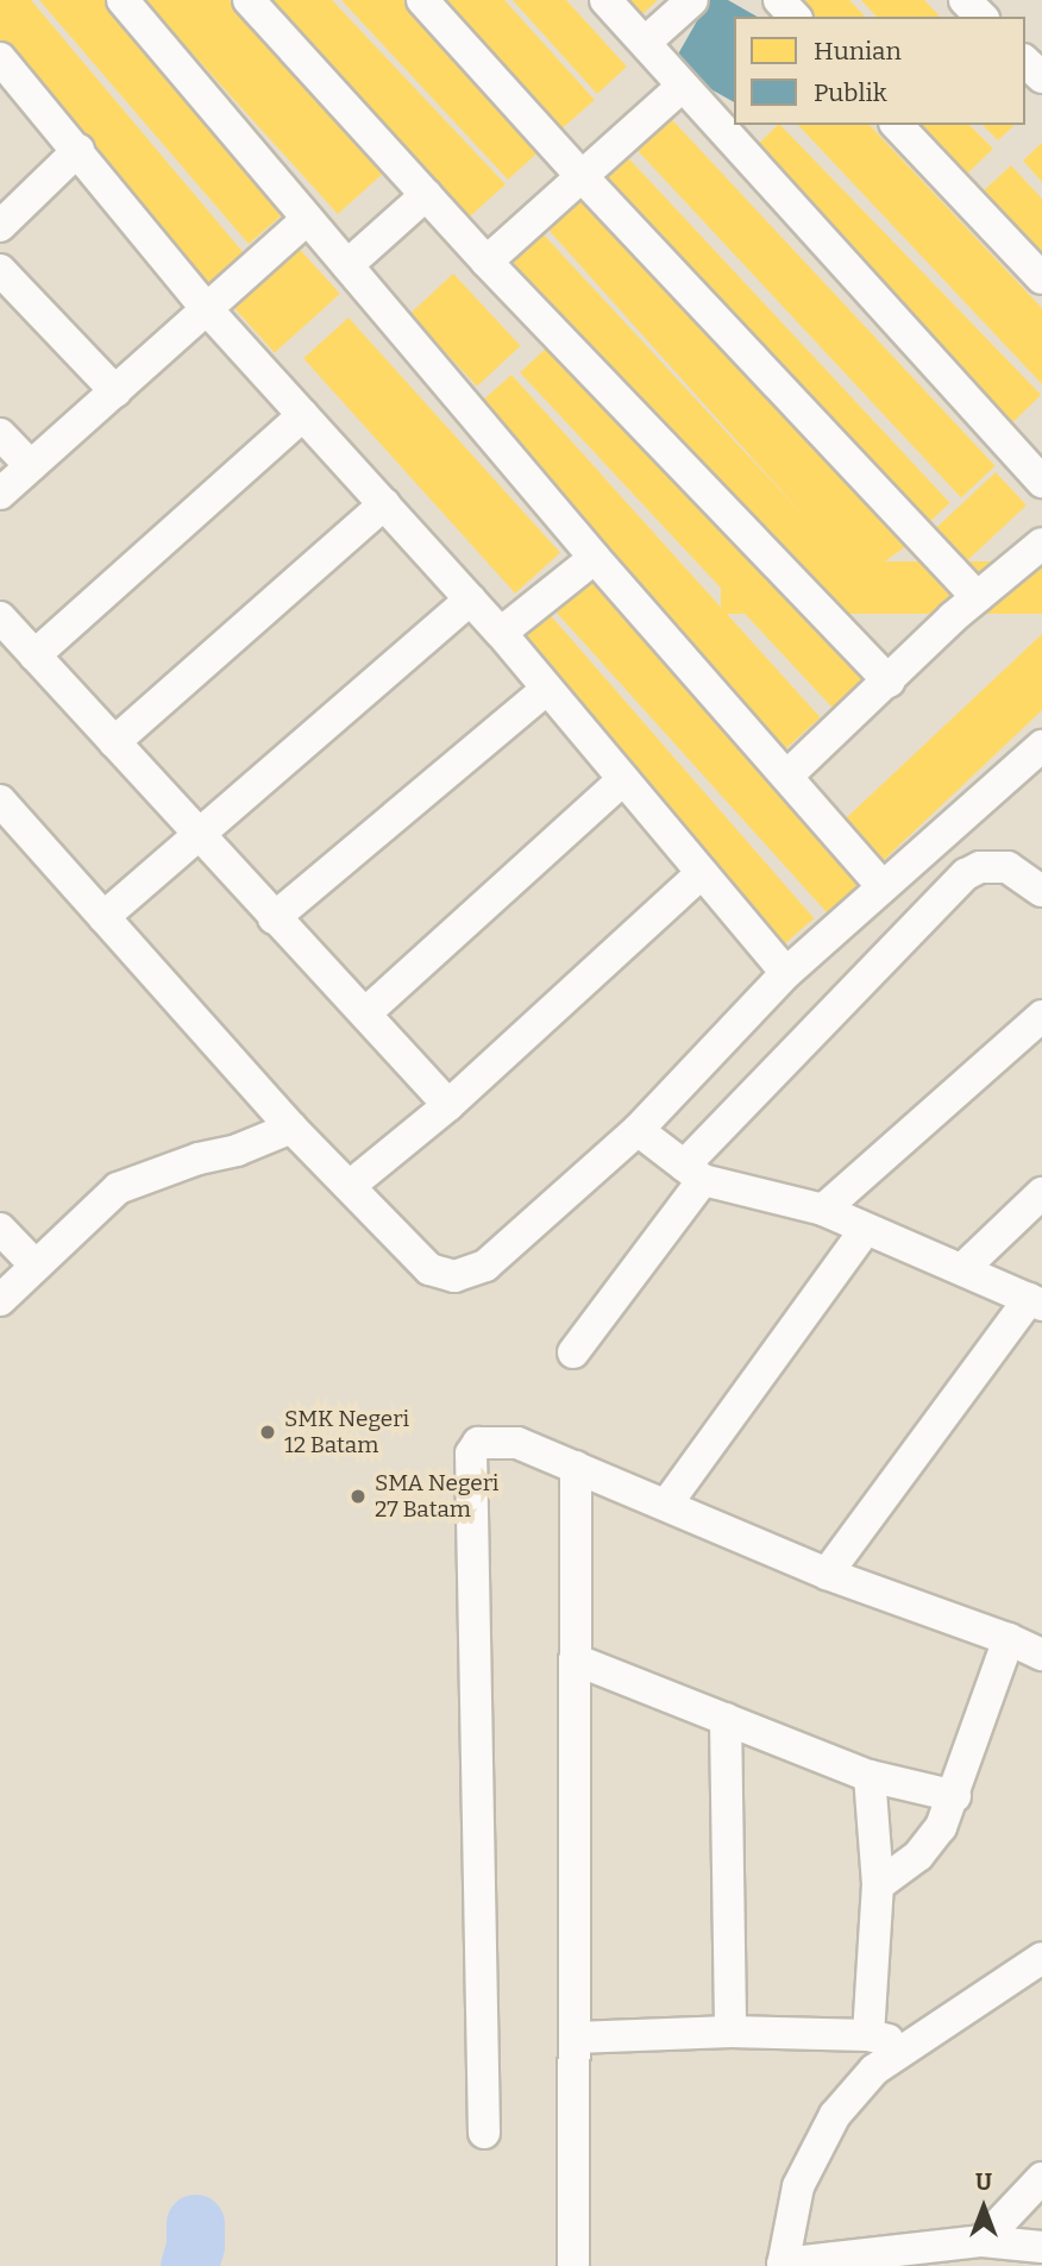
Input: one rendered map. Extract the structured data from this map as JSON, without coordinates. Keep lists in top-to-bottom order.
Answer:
{
  "places": ["SMK Negeri 12 Batam", "SMA Negeri 27 Batam"],
  "legend": ["Hunian", "Publik"],
  "north": "top"
}
